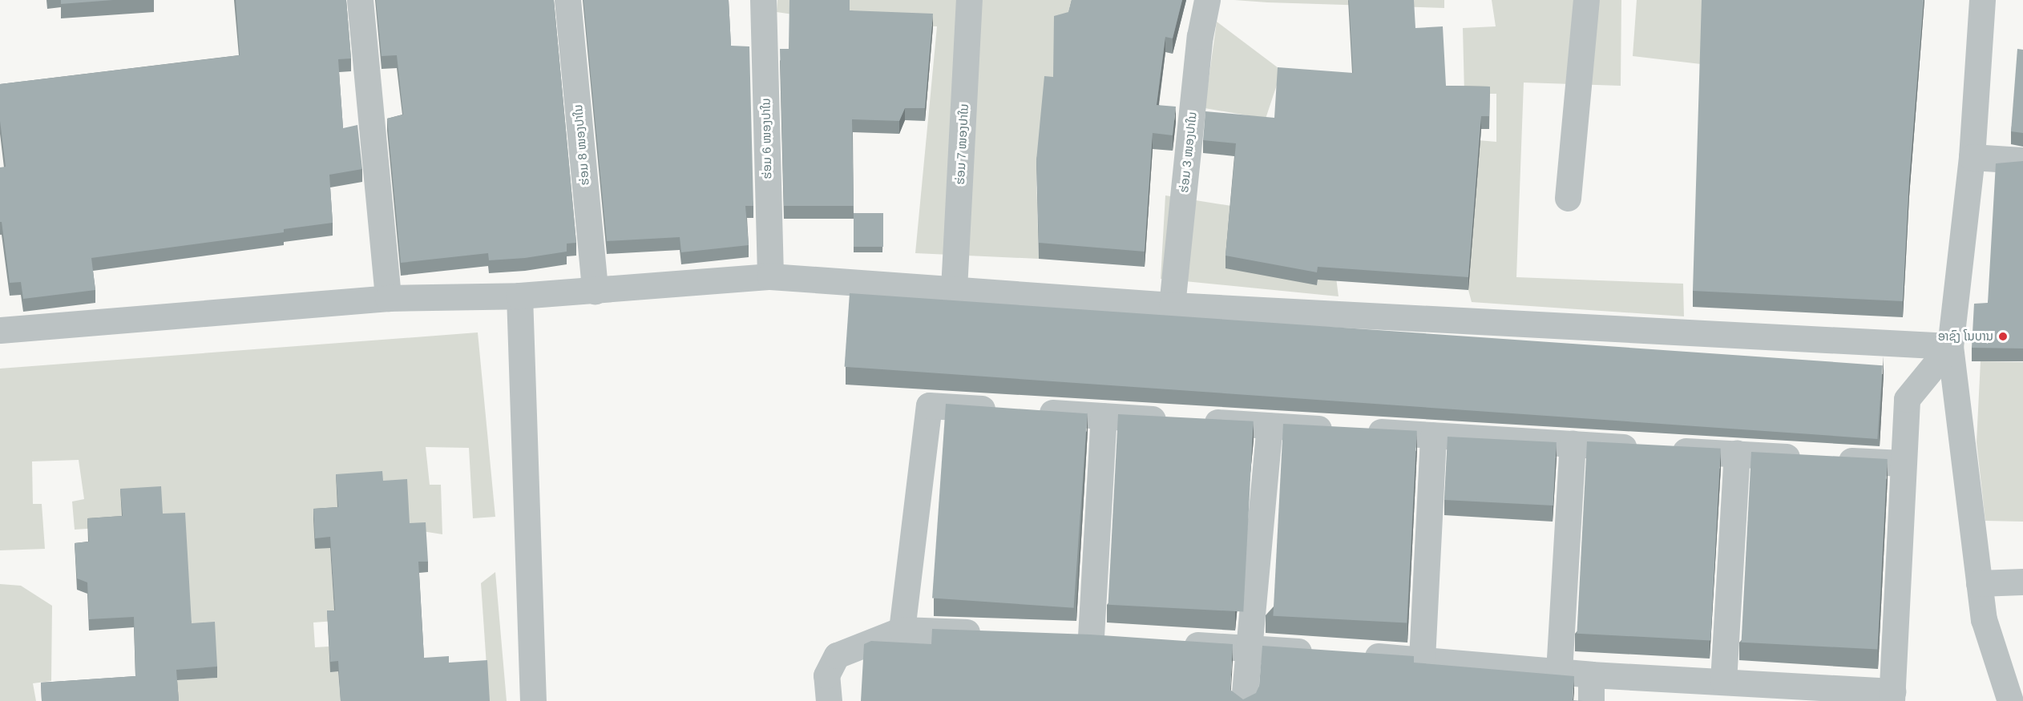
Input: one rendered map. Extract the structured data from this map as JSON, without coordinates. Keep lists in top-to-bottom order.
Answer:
{
  "streets": {
    "street": [
      "ຮ່ອມ 6 ໜອງປາໃນ",
      "ຮ່ອມ 7 ໜອງປາໃນ",
      "ຮ່ອມ 8 ໜອງປາໃນ",
      "ຮ່ອມ 3 ໜອງປາໃນ"
    ]
  },
  "places": ["ອາຊົງ ໂນບານ"]
}
